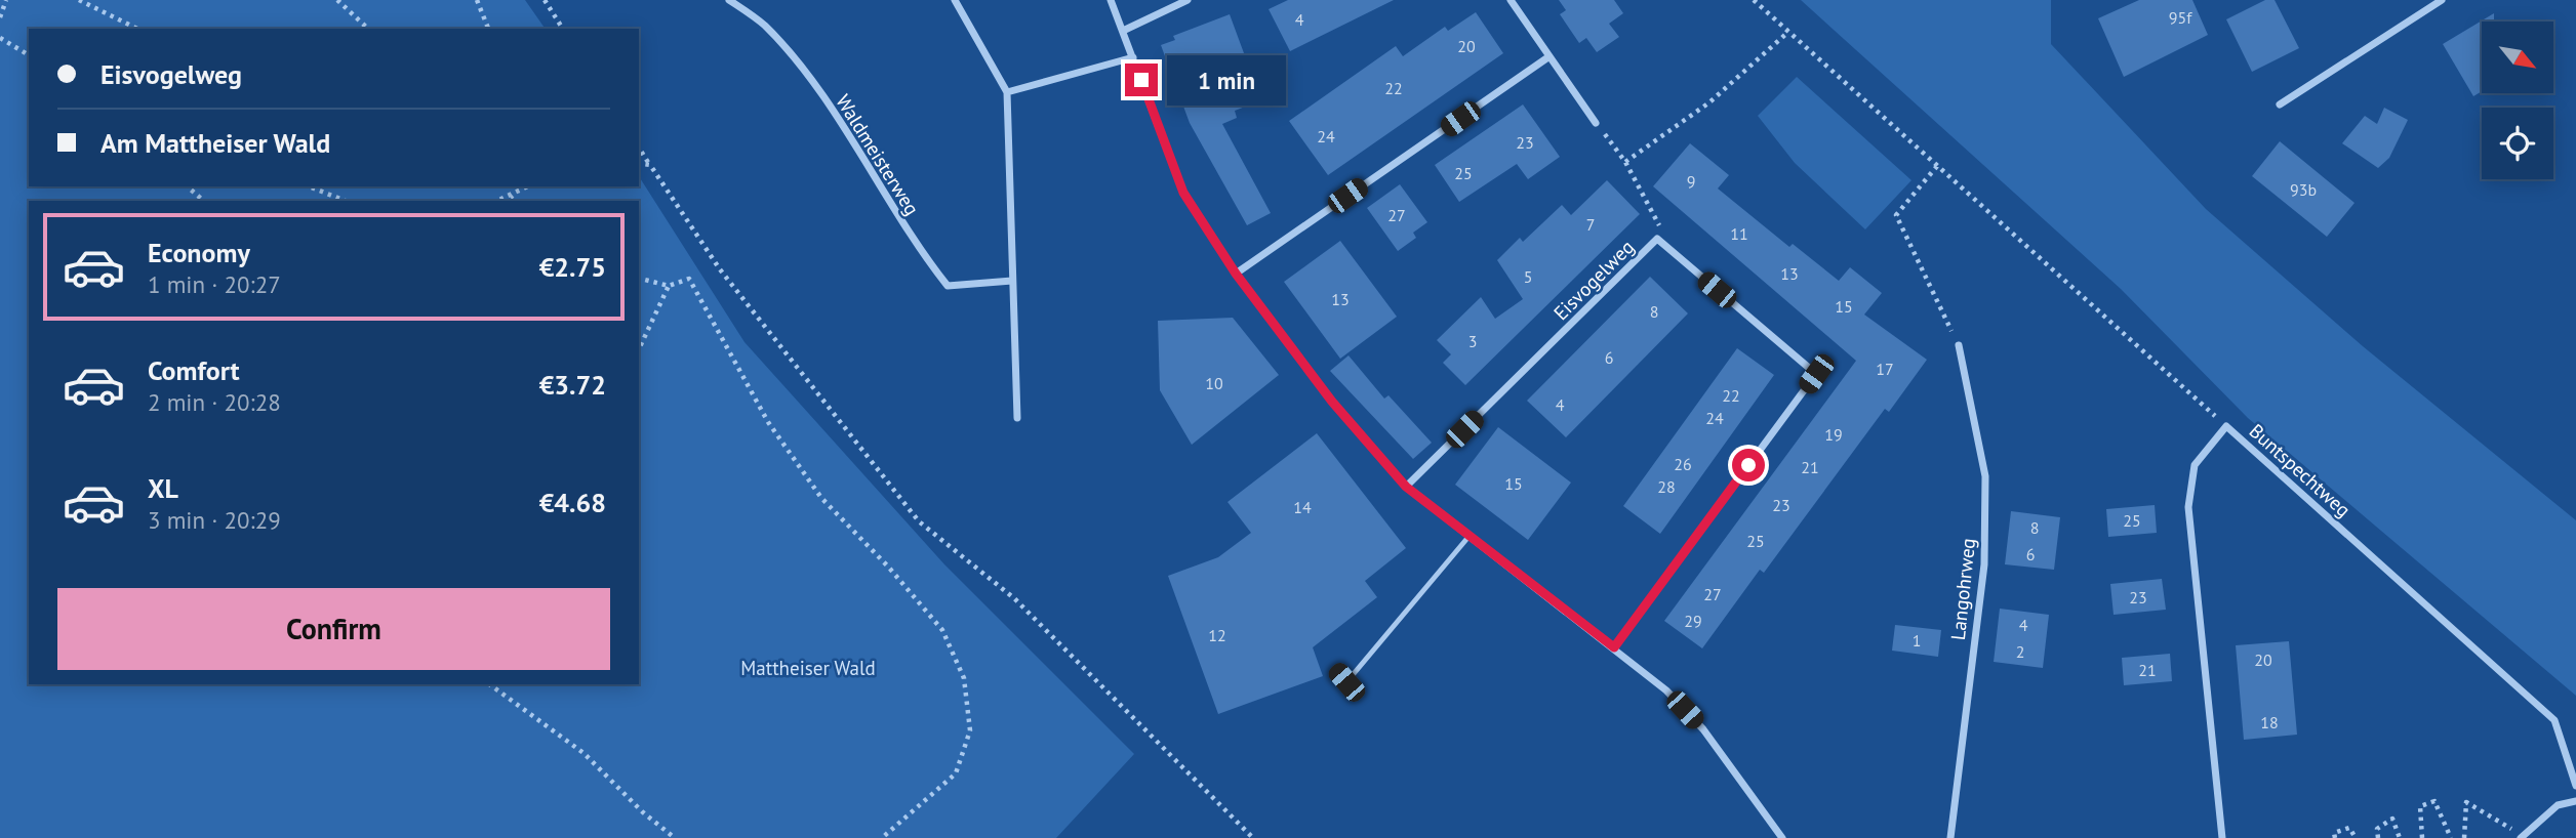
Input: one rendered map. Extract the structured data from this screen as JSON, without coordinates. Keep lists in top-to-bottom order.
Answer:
{
  "streets": {
    "street": [
      "Waldmeisterweg",
      "Eisvogelweg",
      "Buntspechtweg",
      "Langohrweg"
    ]
  },
  "parks": ["Mattheiser Wald"],
  "house_numbers": [
    "95f",
    "4",
    "20",
    "22",
    "24",
    "23",
    "25",
    "9",
    "93b",
    "27",
    "7",
    "11",
    "13",
    "5",
    "13",
    "15",
    "8",
    "3",
    "6",
    "17",
    "10",
    "22",
    "4",
    "24",
    "19",
    "26",
    "21",
    "15",
    "28",
    "23",
    "14",
    "25",
    "8",
    "25",
    "6",
    "27",
    "23",
    "29",
    "4",
    "12",
    "1",
    "2",
    "20",
    "21",
    "18"
  ],
  "north": "bottom right",
  "page": {
    "banner": ["Eisvogelweg", "Am Mattheiser Wald"],
    "bubble": "1 min",
    "list": [
      {
        "name": "Economy",
        "note": "1 min · 20:27",
        "value": "€2.75"
      },
      {
        "name": "Comfort",
        "note": "2 min · 20:28",
        "value": "€3.72"
      },
      {
        "name": "XL",
        "note": "3 min · 20:29",
        "value": "€4.68"
      }
    ],
    "buttons": "Confirm"
  }
}
